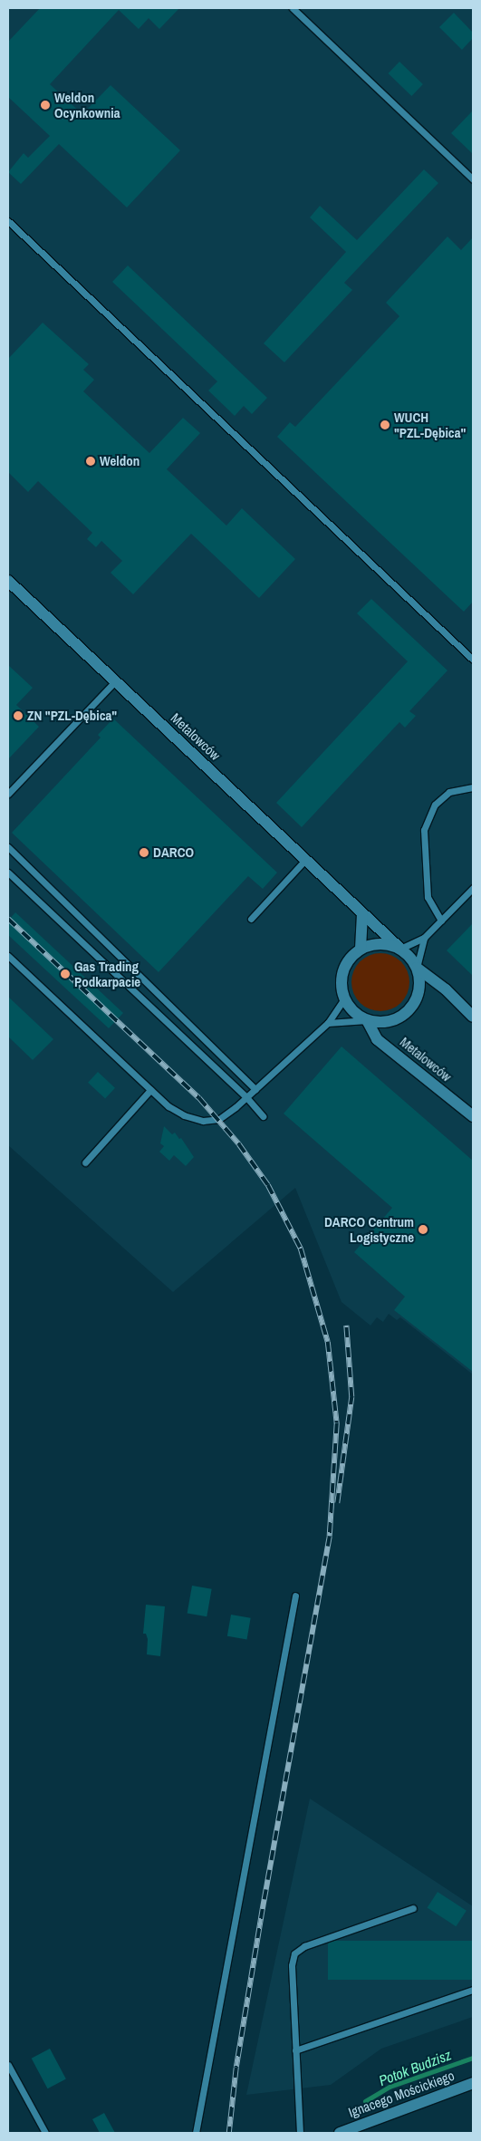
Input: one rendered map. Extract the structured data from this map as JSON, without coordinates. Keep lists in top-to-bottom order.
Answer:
{
  "streets": {
    "street": ["Metalowców", "Ignacego Mościckiego"]
  },
  "water": ["Potok Budzisz"],
  "places": [
    "Weldon Ocynkownia",
    "WUCH \"PZL-Dębica\"",
    "Weldon",
    "ZN \"PZL-Dębica\"",
    "DARCO",
    "Gas Trading Podkarpacie",
    "DARCO Centrum Logistyczne"
  ]
}
